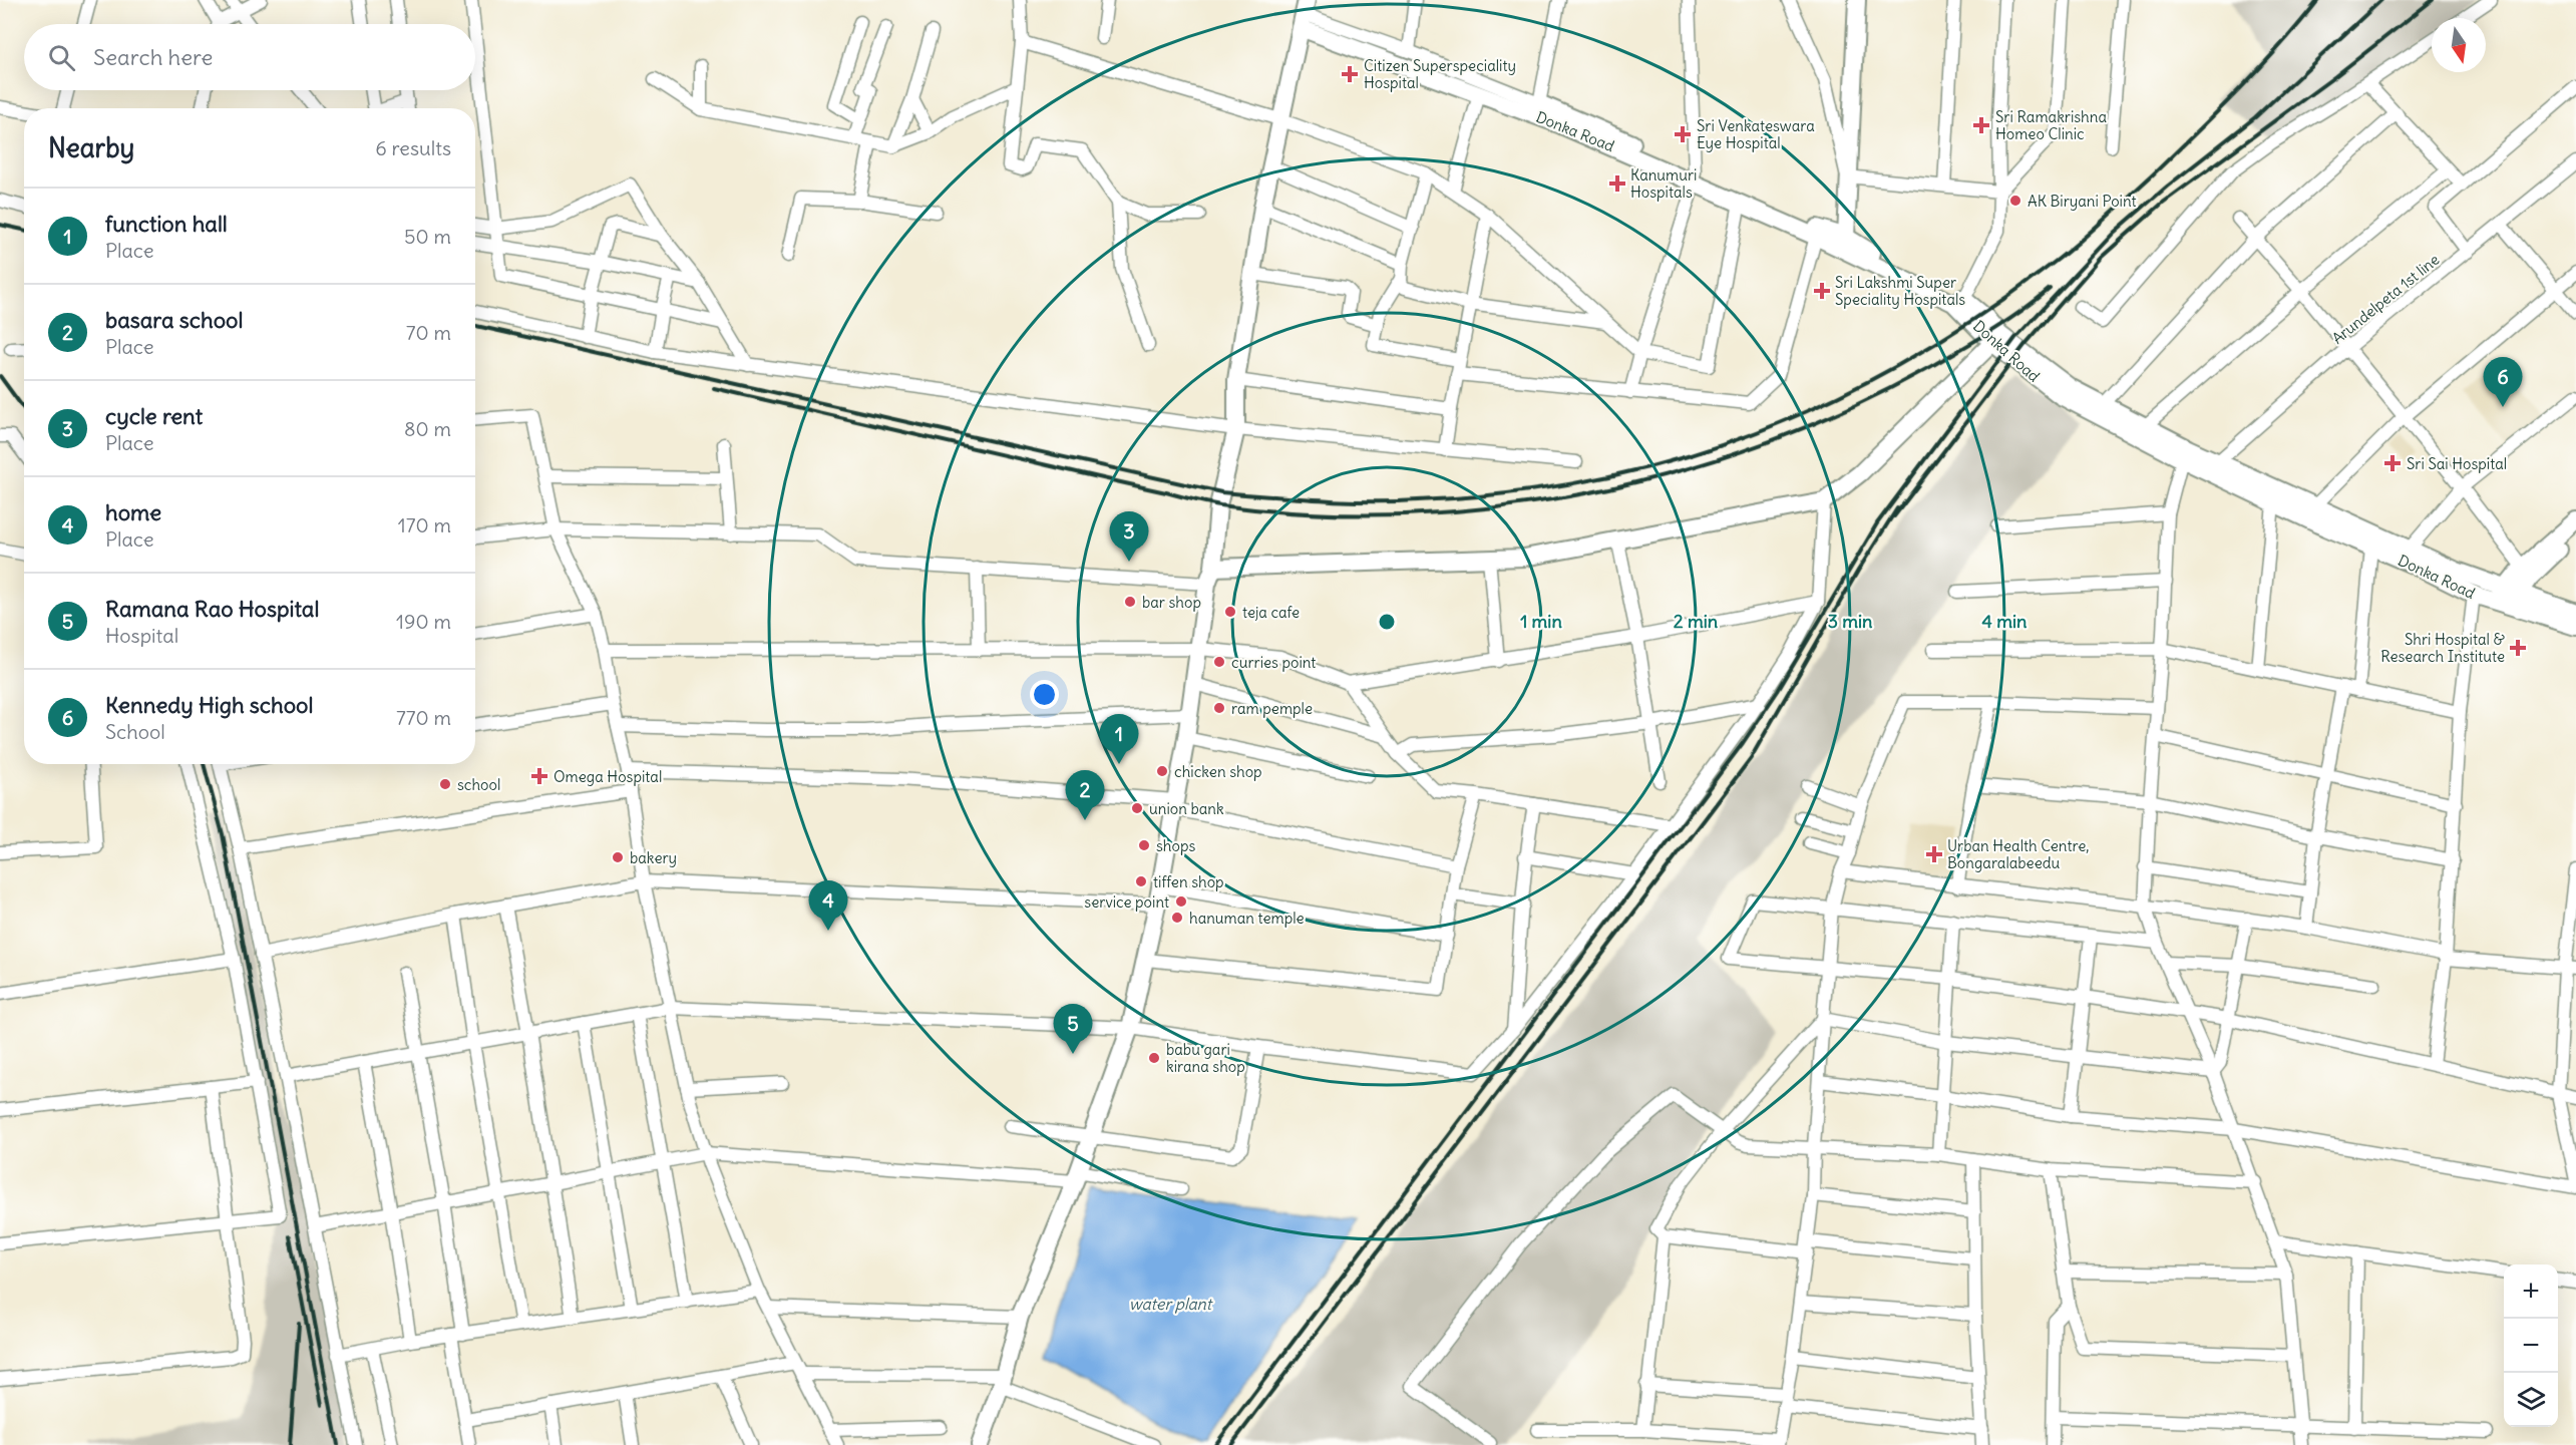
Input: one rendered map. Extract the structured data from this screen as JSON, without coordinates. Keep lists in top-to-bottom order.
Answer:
{
  "streets": {
    "street": ["Donka Road", "Arundelpeta 1st line"]
  },
  "crossings": [
    ["Donka Road", "Arundelpeta 1st line"]
  ],
  "water": ["water plant"],
  "places": {
    "health": [
      "Citizen Superspeciality Hospital",
      "Sri Ramakrishna Homeo Clinic",
      "Sri Venkateswara Eye Hospital",
      "Kanumuri Hospitals",
      "Sri Lakshmi Super Speciality Hospitals",
      "Sri Sai Hospital",
      "Shri Hospital & Research Institute",
      "Omega Hospital",
      "Urban Health Centre, Bongaralabeedu"
    ],
    "other": [
      "AK Biryani Point",
      "bar shop",
      "teja cafe",
      "curries point",
      "ram pemple",
      "chicken shop",
      "school",
      "union bank",
      "shops",
      "bakery",
      "tiffen shop",
      "service point",
      "hanuman temple",
      "babu gari kirana shop"
    ]
  },
  "north": "bottom",
  "page": {
    "search": "Search here",
    "heading": ["Nearby", "6 results"],
    "list": [
      {
        "mark": "1",
        "name": "function hall",
        "note": "Place",
        "value": "50 m"
      },
      {
        "mark": "2",
        "name": "basara school",
        "note": "Place",
        "value": "70 m"
      },
      {
        "mark": "3",
        "name": "cycle rent",
        "note": "Place",
        "value": "80 m"
      },
      {
        "mark": "4",
        "name": "home",
        "note": "Place",
        "value": "170 m"
      },
      {
        "mark": "5",
        "name": "Ramana Rao Hospital",
        "note": "Hospital",
        "value": "190 m"
      },
      {
        "mark": "6",
        "name": "Kennedy High school",
        "note": "School",
        "value": "770 m"
      }
    ],
    "pins": [
      "6",
      "3",
      "1",
      "2",
      "4",
      "5"
    ],
    "map_buttons": ["+", "−"]
  },
  "rings": [
    "1 min",
    "2 min",
    "3 min",
    "4 min"
  ]
}
